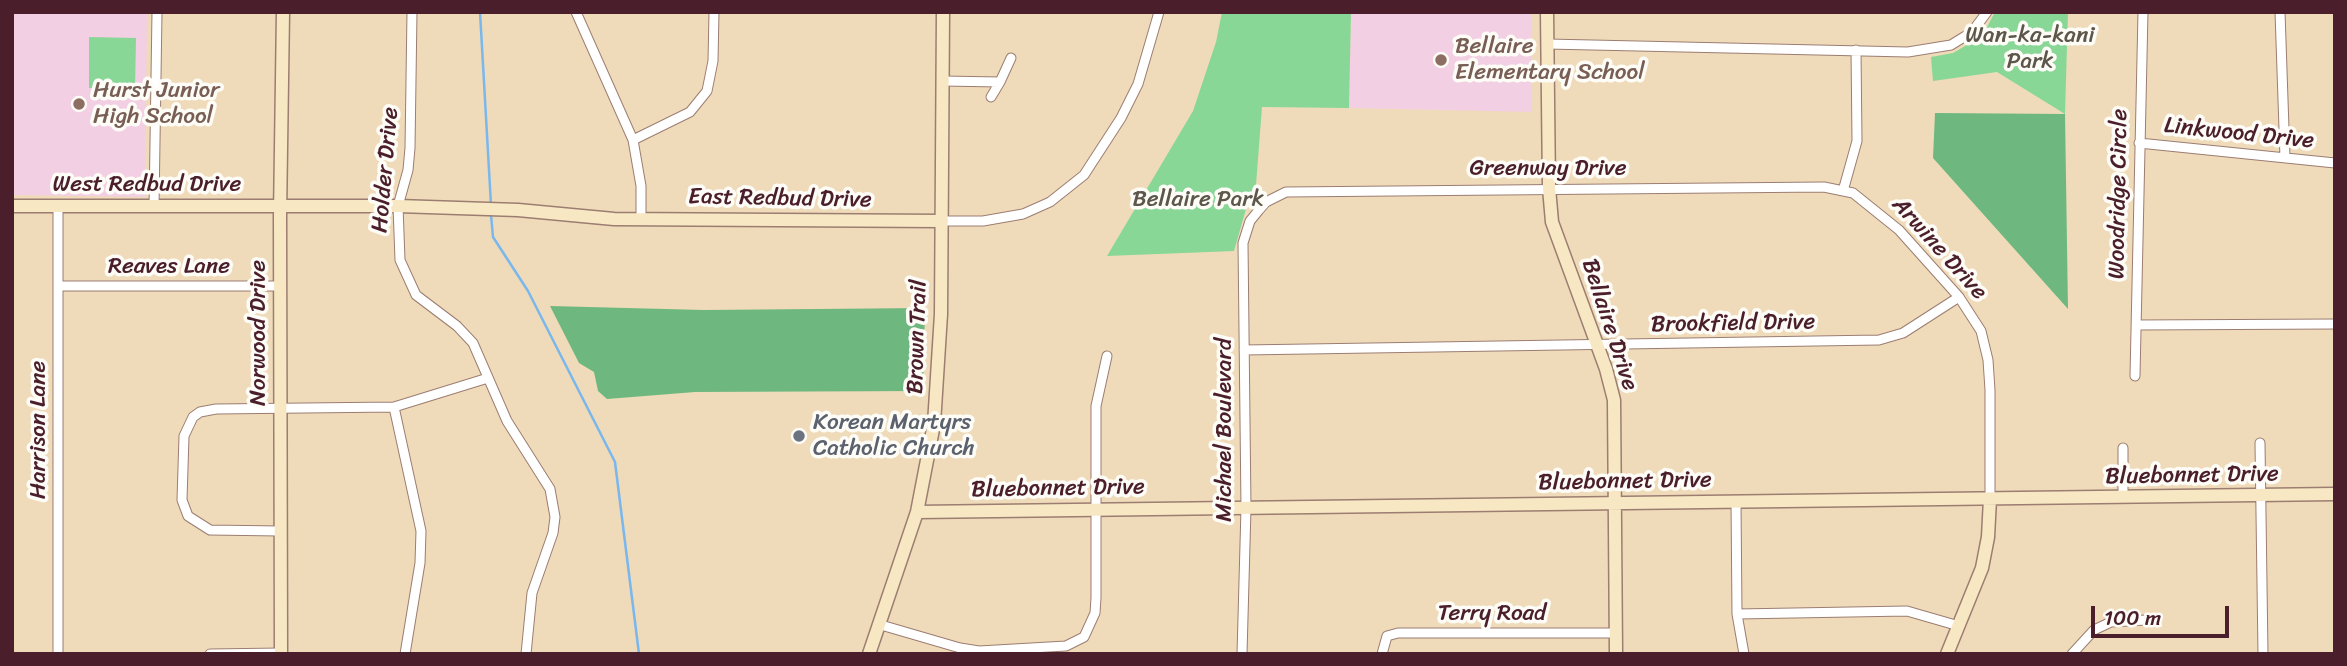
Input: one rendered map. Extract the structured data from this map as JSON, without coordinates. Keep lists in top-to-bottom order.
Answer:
{
  "streets": {
    "street": [
      "Linkwood Drive",
      "Greenway Drive",
      "Holder Drive",
      "West Redbud Drive",
      "Woodridge Circle",
      "East Redbud Drive",
      "Arwine Drive",
      "Reaves Lane",
      "Brookfield Drive",
      "Bellaire Drive",
      "Norwood Drive",
      "Brown Trail",
      "Harrison Lane",
      "Michael Boulevard",
      "Bluebonnet Drive",
      "Terry Road"
    ]
  },
  "crossings": [
    ["Linkwood Drive", "Woodridge Circle"],
    ["Greenway Drive", "Arwine Drive"],
    ["Greenway Drive", "Bellaire Drive"],
    ["Greenway Drive", "Michael Boulevard"],
    ["Holder Drive", "East Redbud Drive"],
    ["West Redbud Drive", "East Redbud Drive"],
    ["West Redbud Drive", "Norwood Drive"],
    ["West Redbud Drive", "Harrison Lane"],
    ["East Redbud Drive", "Norwood Drive"],
    ["East Redbud Drive", "Brown Trail"],
    ["Arwine Drive", "Brookfield Drive"],
    ["Arwine Drive", "Bluebonnet Drive"],
    ["Reaves Lane", "Norwood Drive"],
    ["Reaves Lane", "Harrison Lane"],
    ["Brookfield Drive", "Bellaire Drive"],
    ["Brookfield Drive", "Michael Boulevard"],
    ["Bellaire Drive", "Bluebonnet Drive"],
    ["Bellaire Drive", "Terry Road"],
    ["Brown Trail", "Bluebonnet Drive"],
    ["Michael Boulevard", "Bluebonnet Drive"]
  ],
  "parks": ["Wan-ka-kani Park", "Bellaire Park"],
  "places": ["Bellaire Elementary School", "Hurst Junior High School", "Korean Martyrs Catholic Church"],
  "scale_bar": "100 m"
}
